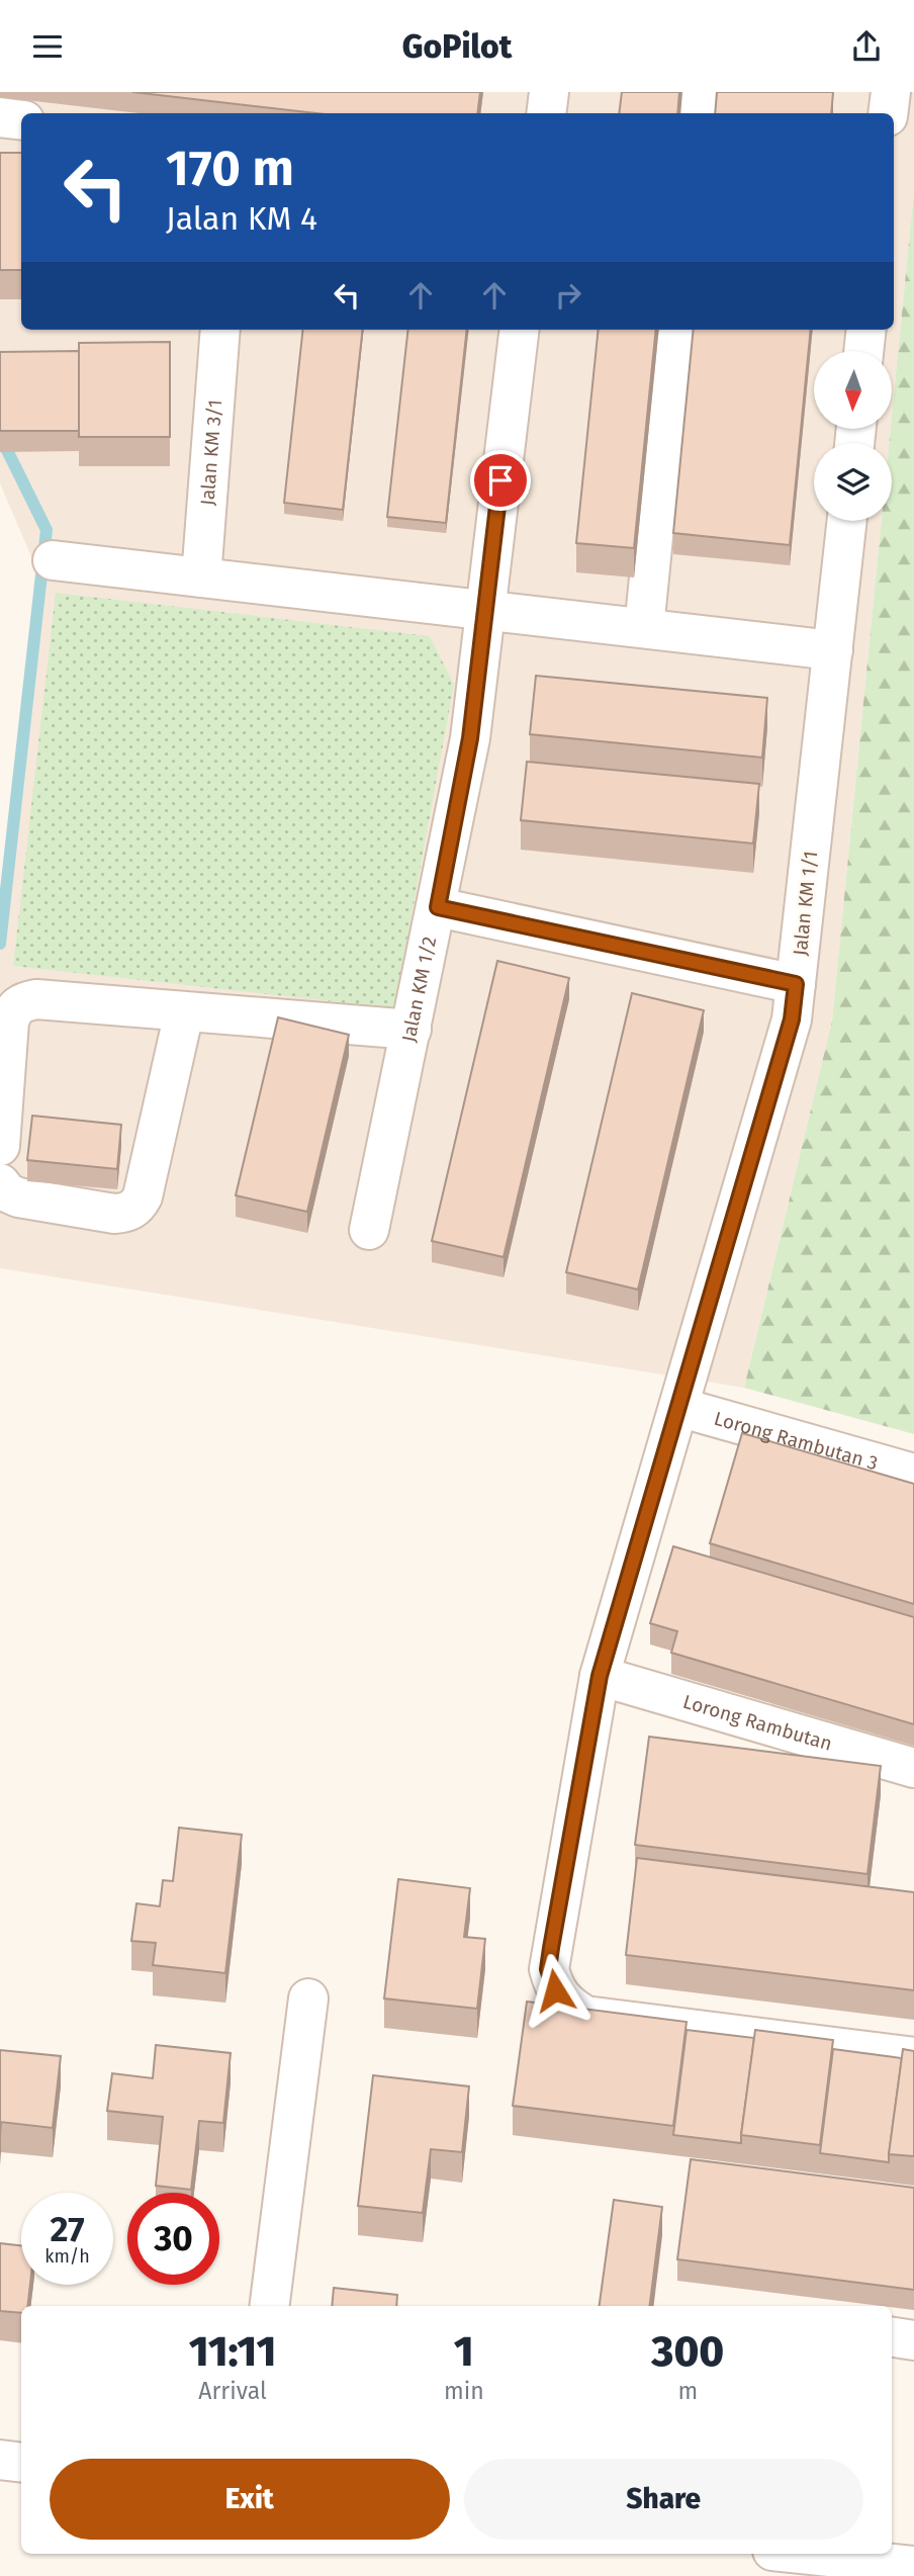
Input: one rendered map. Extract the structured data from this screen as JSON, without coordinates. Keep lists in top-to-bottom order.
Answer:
{
  "streets": {
    "street": [
      "Jalan KM 3/1",
      "Jalan KM 1/1",
      "Jalan KM 1/2",
      "Lorong Rambutan 3",
      "Lorong Rambutan"
    ]
  },
  "crossings": [
    ["Jalan KM 1/1", "Lorong Rambutan 3"],
    ["Jalan KM 1/1", "Lorong Rambutan"]
  ],
  "north": "bottom",
  "page": {
    "header": "GoPilot",
    "turn": ["170 m", "Jalan KM 4"],
    "speed": "27 km/h",
    "limit": "30",
    "eta": [
      "11:11",
      "Arrival",
      "1",
      "min",
      "300",
      "m"
    ],
    "buttons": ["Exit", "Share"]
  }
}
